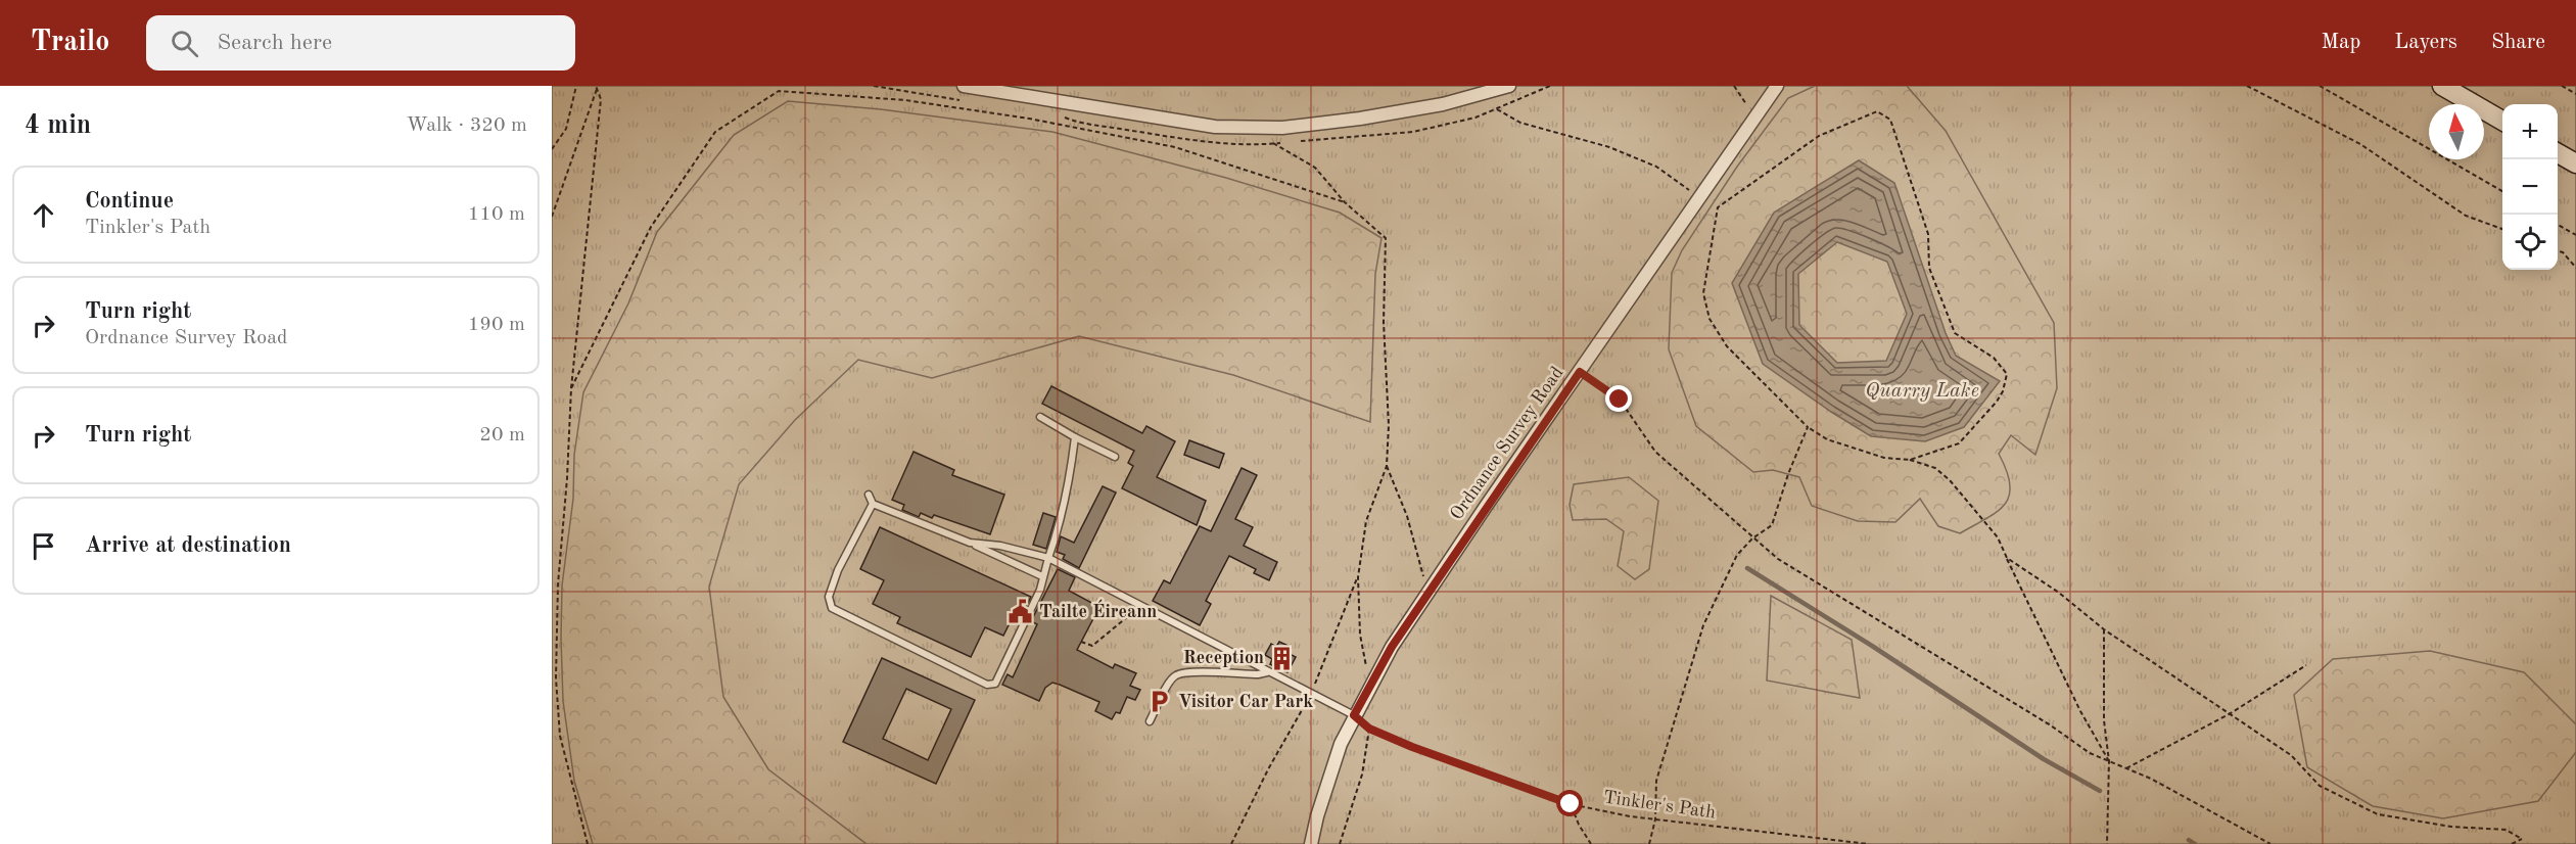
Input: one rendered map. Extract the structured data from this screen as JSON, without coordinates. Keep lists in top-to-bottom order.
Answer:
{
  "streets": {
    "street": ["Ordnance Survey Road"],
    "path": ["Tinkler's Path"]
  },
  "crossings": [
    ["Ordnance Survey Road", "Tinkler's Path"]
  ],
  "water": ["Quarry Lake"],
  "places": {
    "public building": ["Tailte Éireann"],
    "building": ["Reception"],
    "parking": ["Visitor Car Park"]
  },
  "north": "top",
  "page": {
    "header": "Trailo",
    "search": "Search here",
    "nav": ["Map", "Layers", "Share"],
    "heading": ["4 min", "Walk · 320 m"],
    "map_buttons": ["+", "−"],
    "list": [
      ["Continue", "Tinkler's Path", "110 m"],
      ["Turn right", "Ordnance Survey Road", "190 m"],
      ["Turn right", "20 m"],
      "Arrive at destination"
    ]
  }
}
